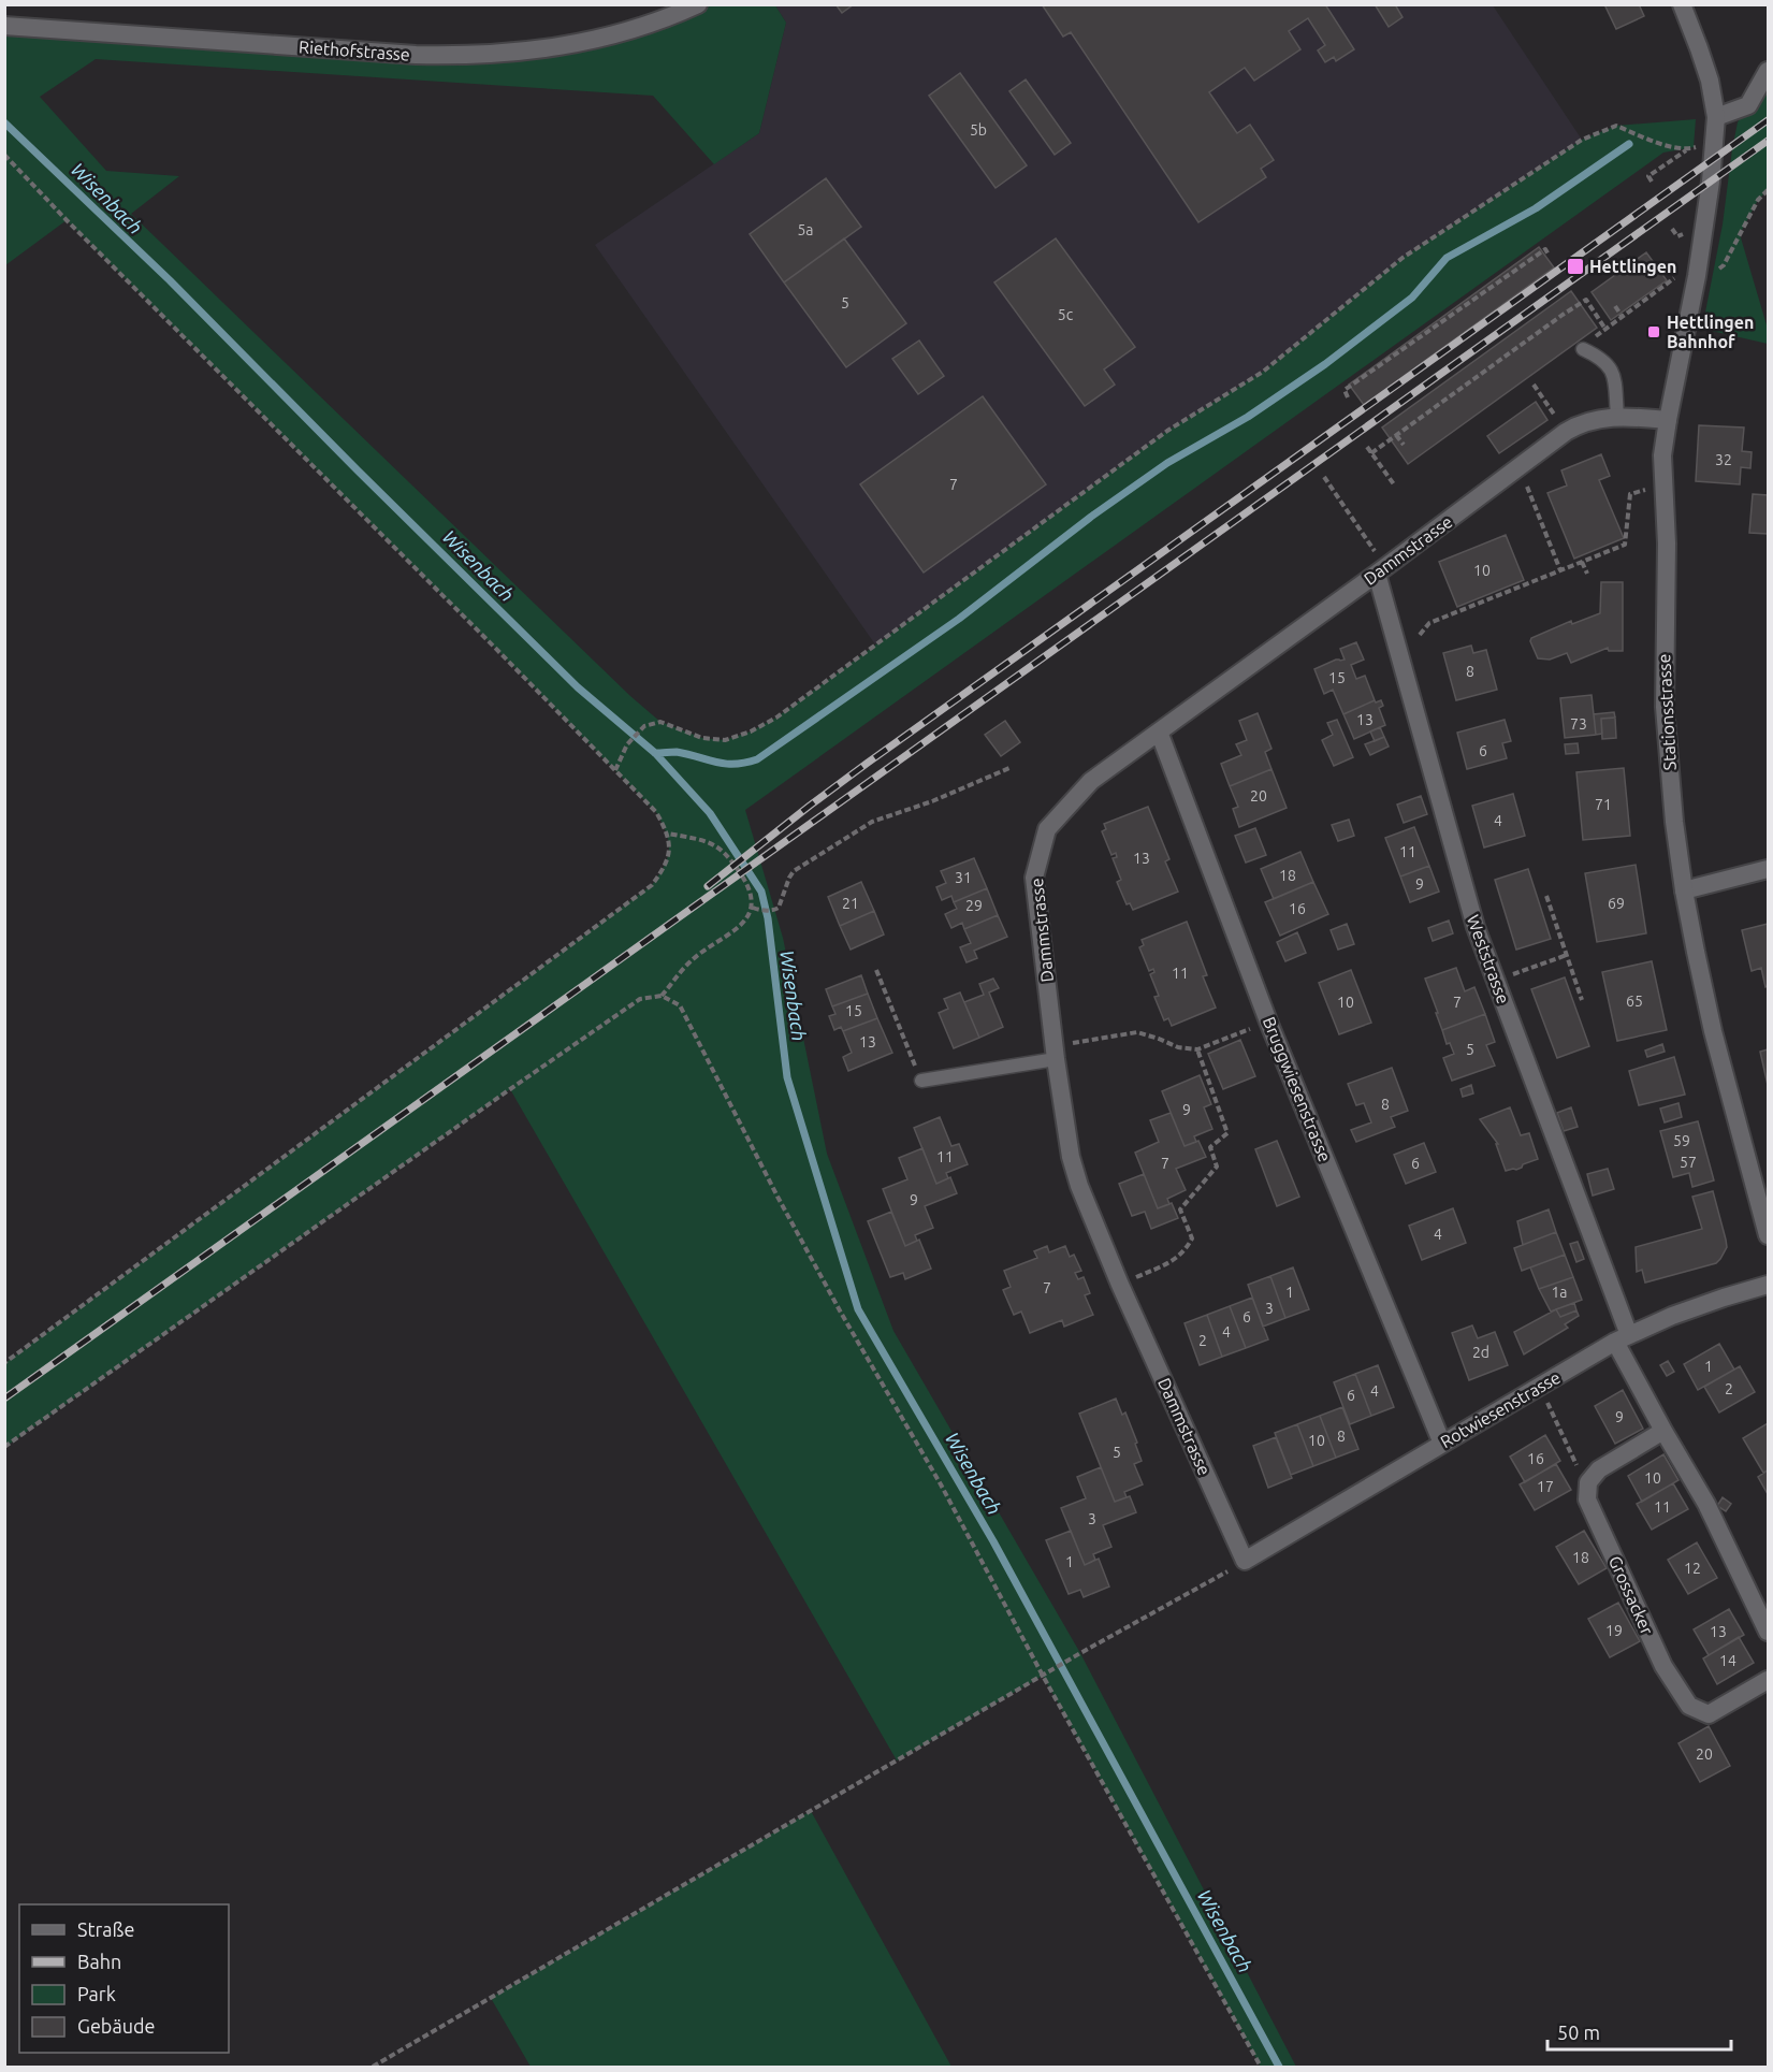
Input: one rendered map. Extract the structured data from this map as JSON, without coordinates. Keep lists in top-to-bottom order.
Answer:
{
  "streets": {
    "street": [
      "Riethofstrasse",
      "Dammstrasse",
      "Stationsstrasse",
      "Weststrasse",
      "Bruggwiesenstrasse",
      "Rotwiesenstrasse",
      "Grossacker"
    ]
  },
  "crossings": [
    ["Dammstrasse", "Stationsstrasse"],
    ["Dammstrasse", "Weststrasse"],
    ["Dammstrasse", "Bruggwiesenstrasse"],
    ["Dammstrasse", "Rotwiesenstrasse"],
    ["Weststrasse", "Rotwiesenstrasse"],
    ["Bruggwiesenstrasse", "Rotwiesenstrasse"]
  ],
  "water": ["Wisenbach"],
  "places": {
    "transit": ["Hettlingen", "Hettlingen Bahnhof"]
  },
  "house_numbers": [
    "5b",
    "5a",
    "5",
    "5c",
    "32",
    "7",
    "10",
    "8",
    "15",
    "13",
    "73",
    "6",
    "20",
    "71",
    "4",
    "11",
    "13",
    "18",
    "31",
    "9",
    "21",
    "69",
    "29",
    "16",
    "11",
    "65",
    "10",
    "7",
    "15",
    "13",
    "5",
    "8",
    "9",
    "59",
    "11",
    "57",
    "7",
    "6",
    "9",
    "4",
    "7",
    "1",
    "1a",
    "3",
    "6",
    "4",
    "2",
    "2d",
    "1",
    "2",
    "4",
    "6",
    "9",
    "8",
    "10",
    "5",
    "16",
    "10",
    "17",
    "11",
    "3",
    "18",
    "1",
    "12",
    "19",
    "13",
    "14",
    "20"
  ],
  "legend": [
    "Straße",
    "Bahn",
    "Park",
    "Gebäude"
  ],
  "scale_bar": "50 m"
}
